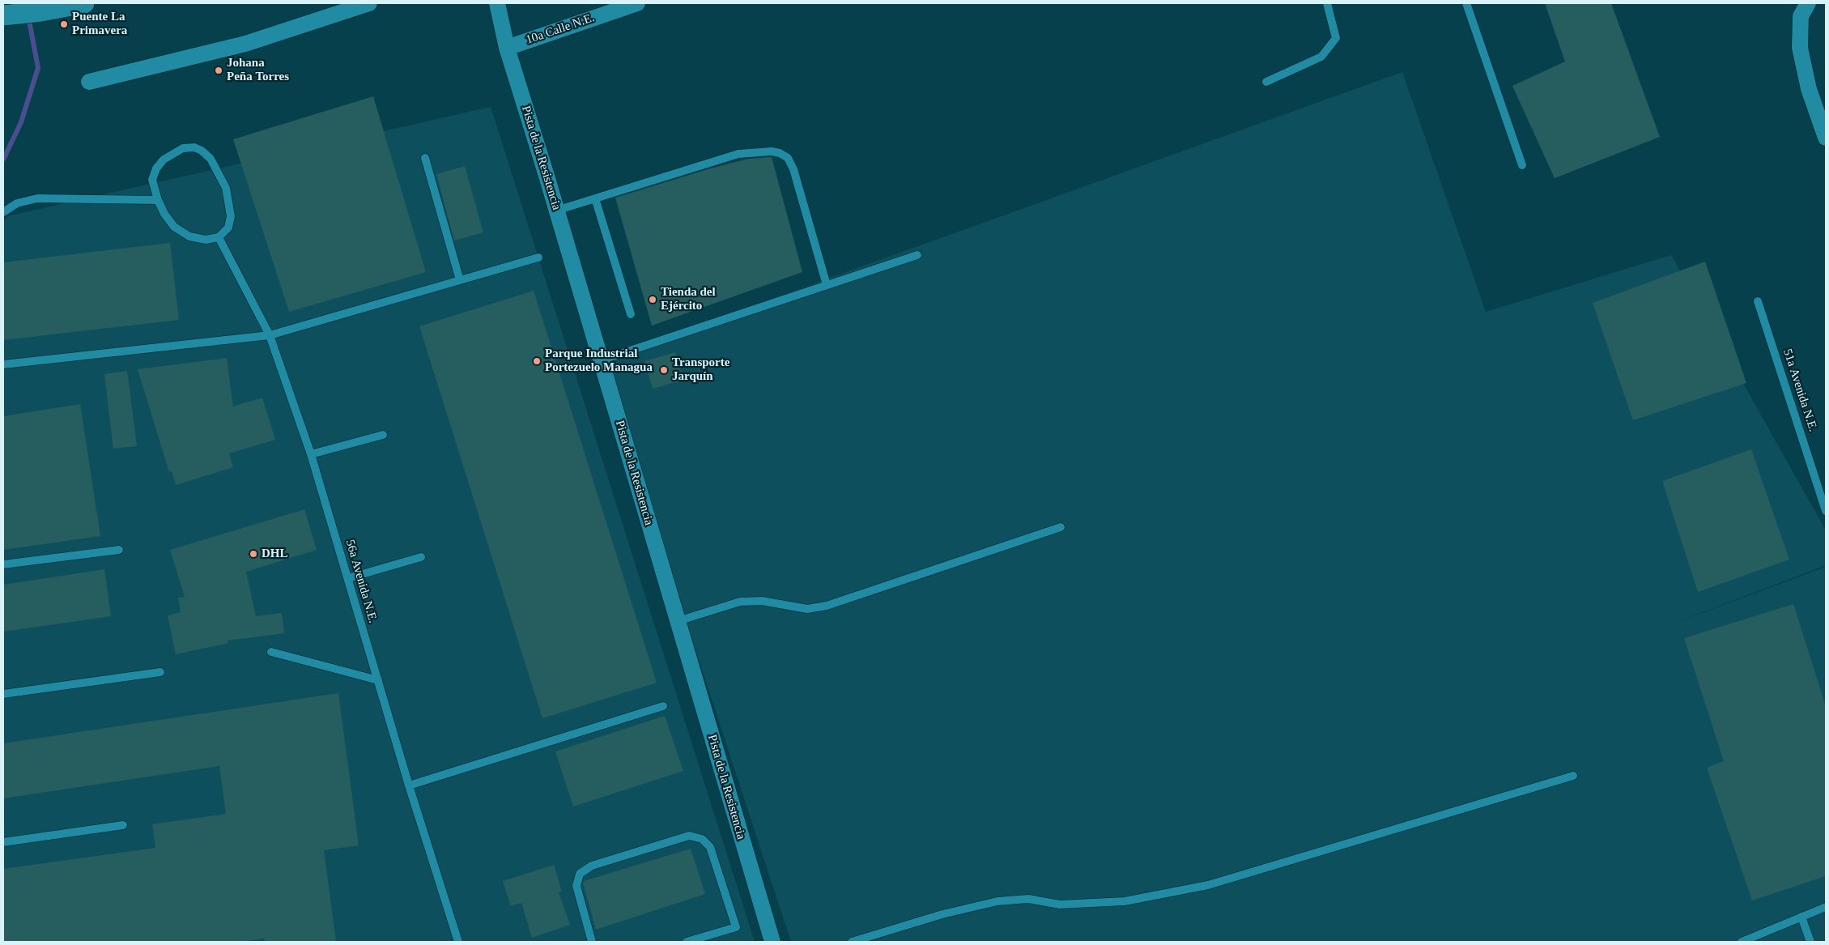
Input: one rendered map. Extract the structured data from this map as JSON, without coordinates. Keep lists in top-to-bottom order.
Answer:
{
  "streets": {
    "street": ["10a Calle N.E.", "Pista de la Resistencia"],
    "lane": ["51a Avenida N.E.", "56a Avenida N.E."]
  },
  "crossings": [
    ["10a Calle N.E.", "Pista de la Resistencia"]
  ],
  "places": [
    "Puente La Primavera",
    "Johana Peña Torres",
    "Tienda del Ejército",
    "Parque Industrial Portezuelo Managua",
    "Transporte Jarquín",
    "DHL"
  ]
}
